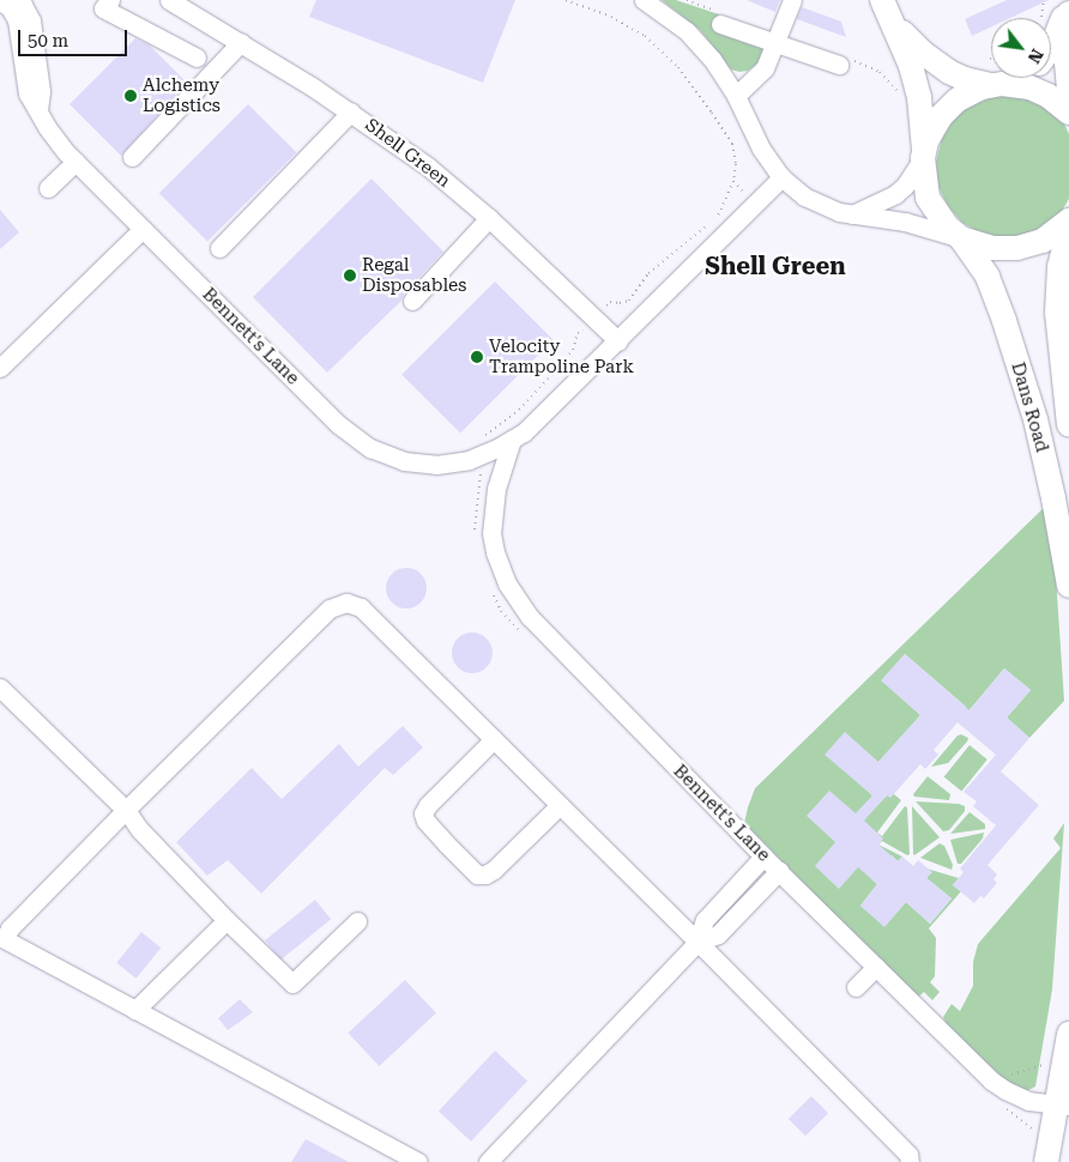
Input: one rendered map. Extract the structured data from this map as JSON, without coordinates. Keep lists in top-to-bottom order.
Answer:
{
  "streets": {
    "main road": ["Dans Road"],
    "street": ["Shell Green", "Bennett's Lane"]
  },
  "crossings": [
    ["Shell Green", "Bennett's Lane"]
  ],
  "districts": ["Shell Green"],
  "places": ["Alchemy Logistics", "Regal Disposables", "Velocity Trampoline Park"],
  "scale_bar": "50 m",
  "north": "bottom right"
}
